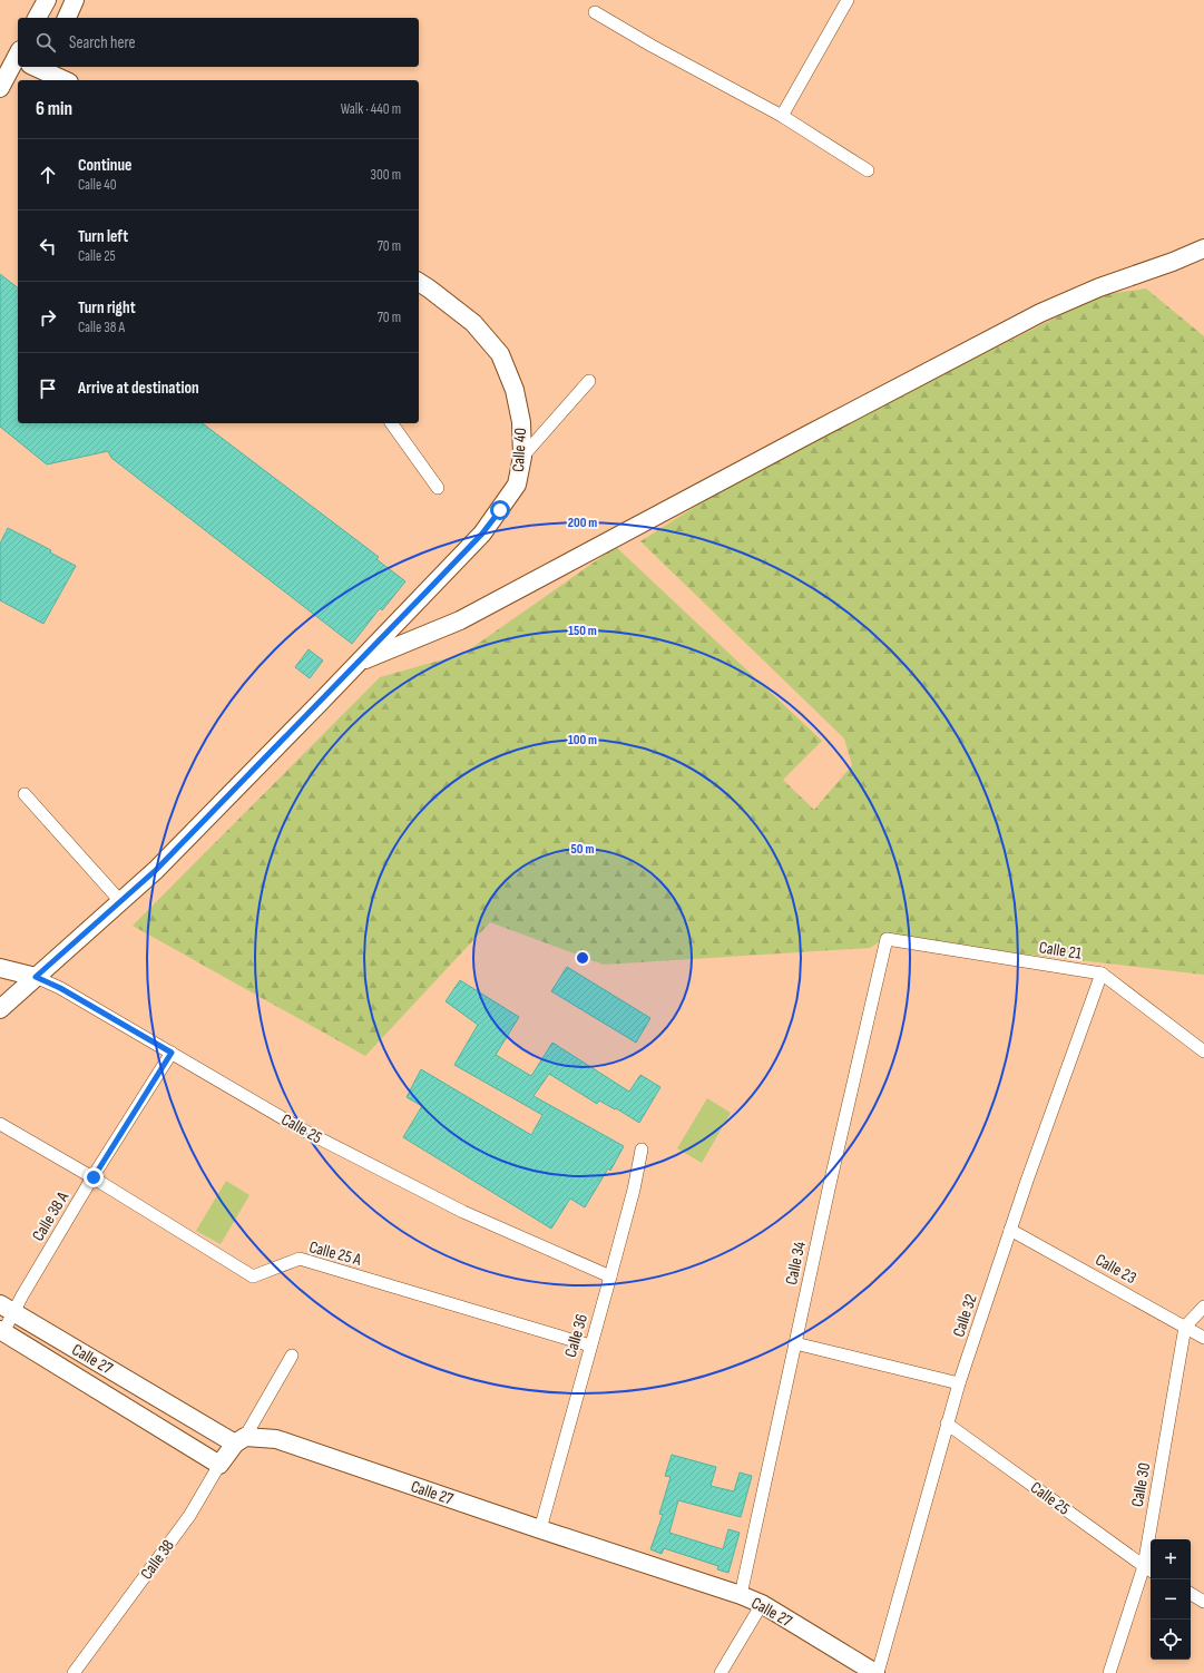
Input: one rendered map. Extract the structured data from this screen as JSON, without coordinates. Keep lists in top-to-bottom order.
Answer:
{
  "streets": {
    "main road": [
      "Calle 40",
      "Calle 25",
      "Calle 27",
      "Calle 38"
    ],
    "street": [
      "Calle 21",
      "Calle 38 A",
      "Calle 25 A",
      "Calle 34",
      "Calle 23",
      "Calle 32",
      "Calle 36",
      "Calle 30"
    ]
  },
  "crossings": [
    ["Calle 40", "Calle 25"],
    ["Calle 21", "Calle 34"],
    ["Calle 21", "Calle 32"],
    ["Calle 25", "Calle 38 A"],
    ["Calle 25", "Calle 32"],
    ["Calle 25", "Calle 36"],
    ["Calle 25", "Calle 30"],
    ["Calle 38 A", "Calle 25 A"],
    ["Calle 38 A", "Calle 27"],
    ["Calle 25 A", "Calle 36"],
    ["Calle 34", "Calle 27"],
    ["Calle 23", "Calle 32"],
    ["Calle 23", "Calle 30"],
    ["Calle 32", "Calle 27"],
    ["Calle 36", "Calle 27"],
    ["Calle 27", "Calle 38"]
  ],
  "page": {
    "search": "Search here",
    "heading": ["6 min", "Walk · 440 m"],
    "list": [
      ["Continue", "Calle 40", "300 m"],
      ["Turn left", "Calle 25", "70 m"],
      ["Turn right", "Calle 38 A", "70 m"],
      "Arrive at destination"
    ],
    "map_buttons": ["+", "−"]
  },
  "rings": [
    "200 m",
    "150 m",
    "100 m",
    "50 m"
  ]
}
